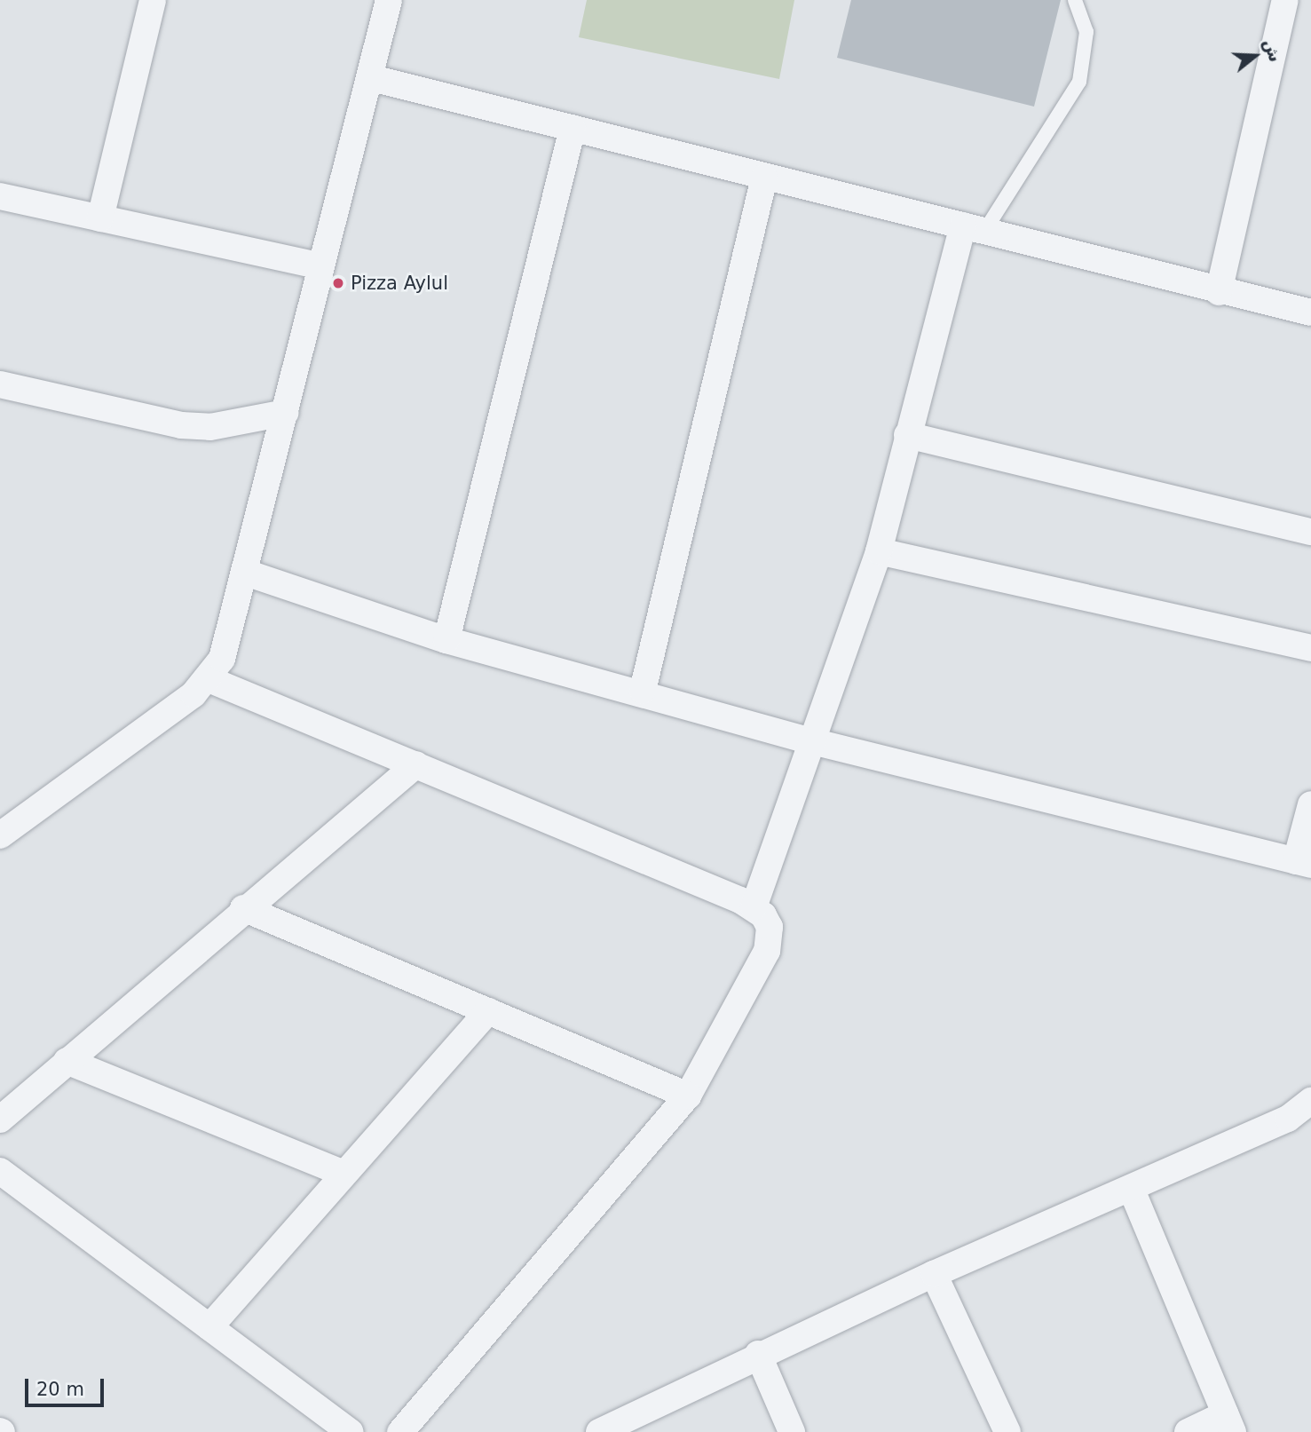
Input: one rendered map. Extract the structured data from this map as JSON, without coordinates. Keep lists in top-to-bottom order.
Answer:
{
  "places": ["Pizza Aylul"],
  "scale_bar": "20 m",
  "north": "right"
}
